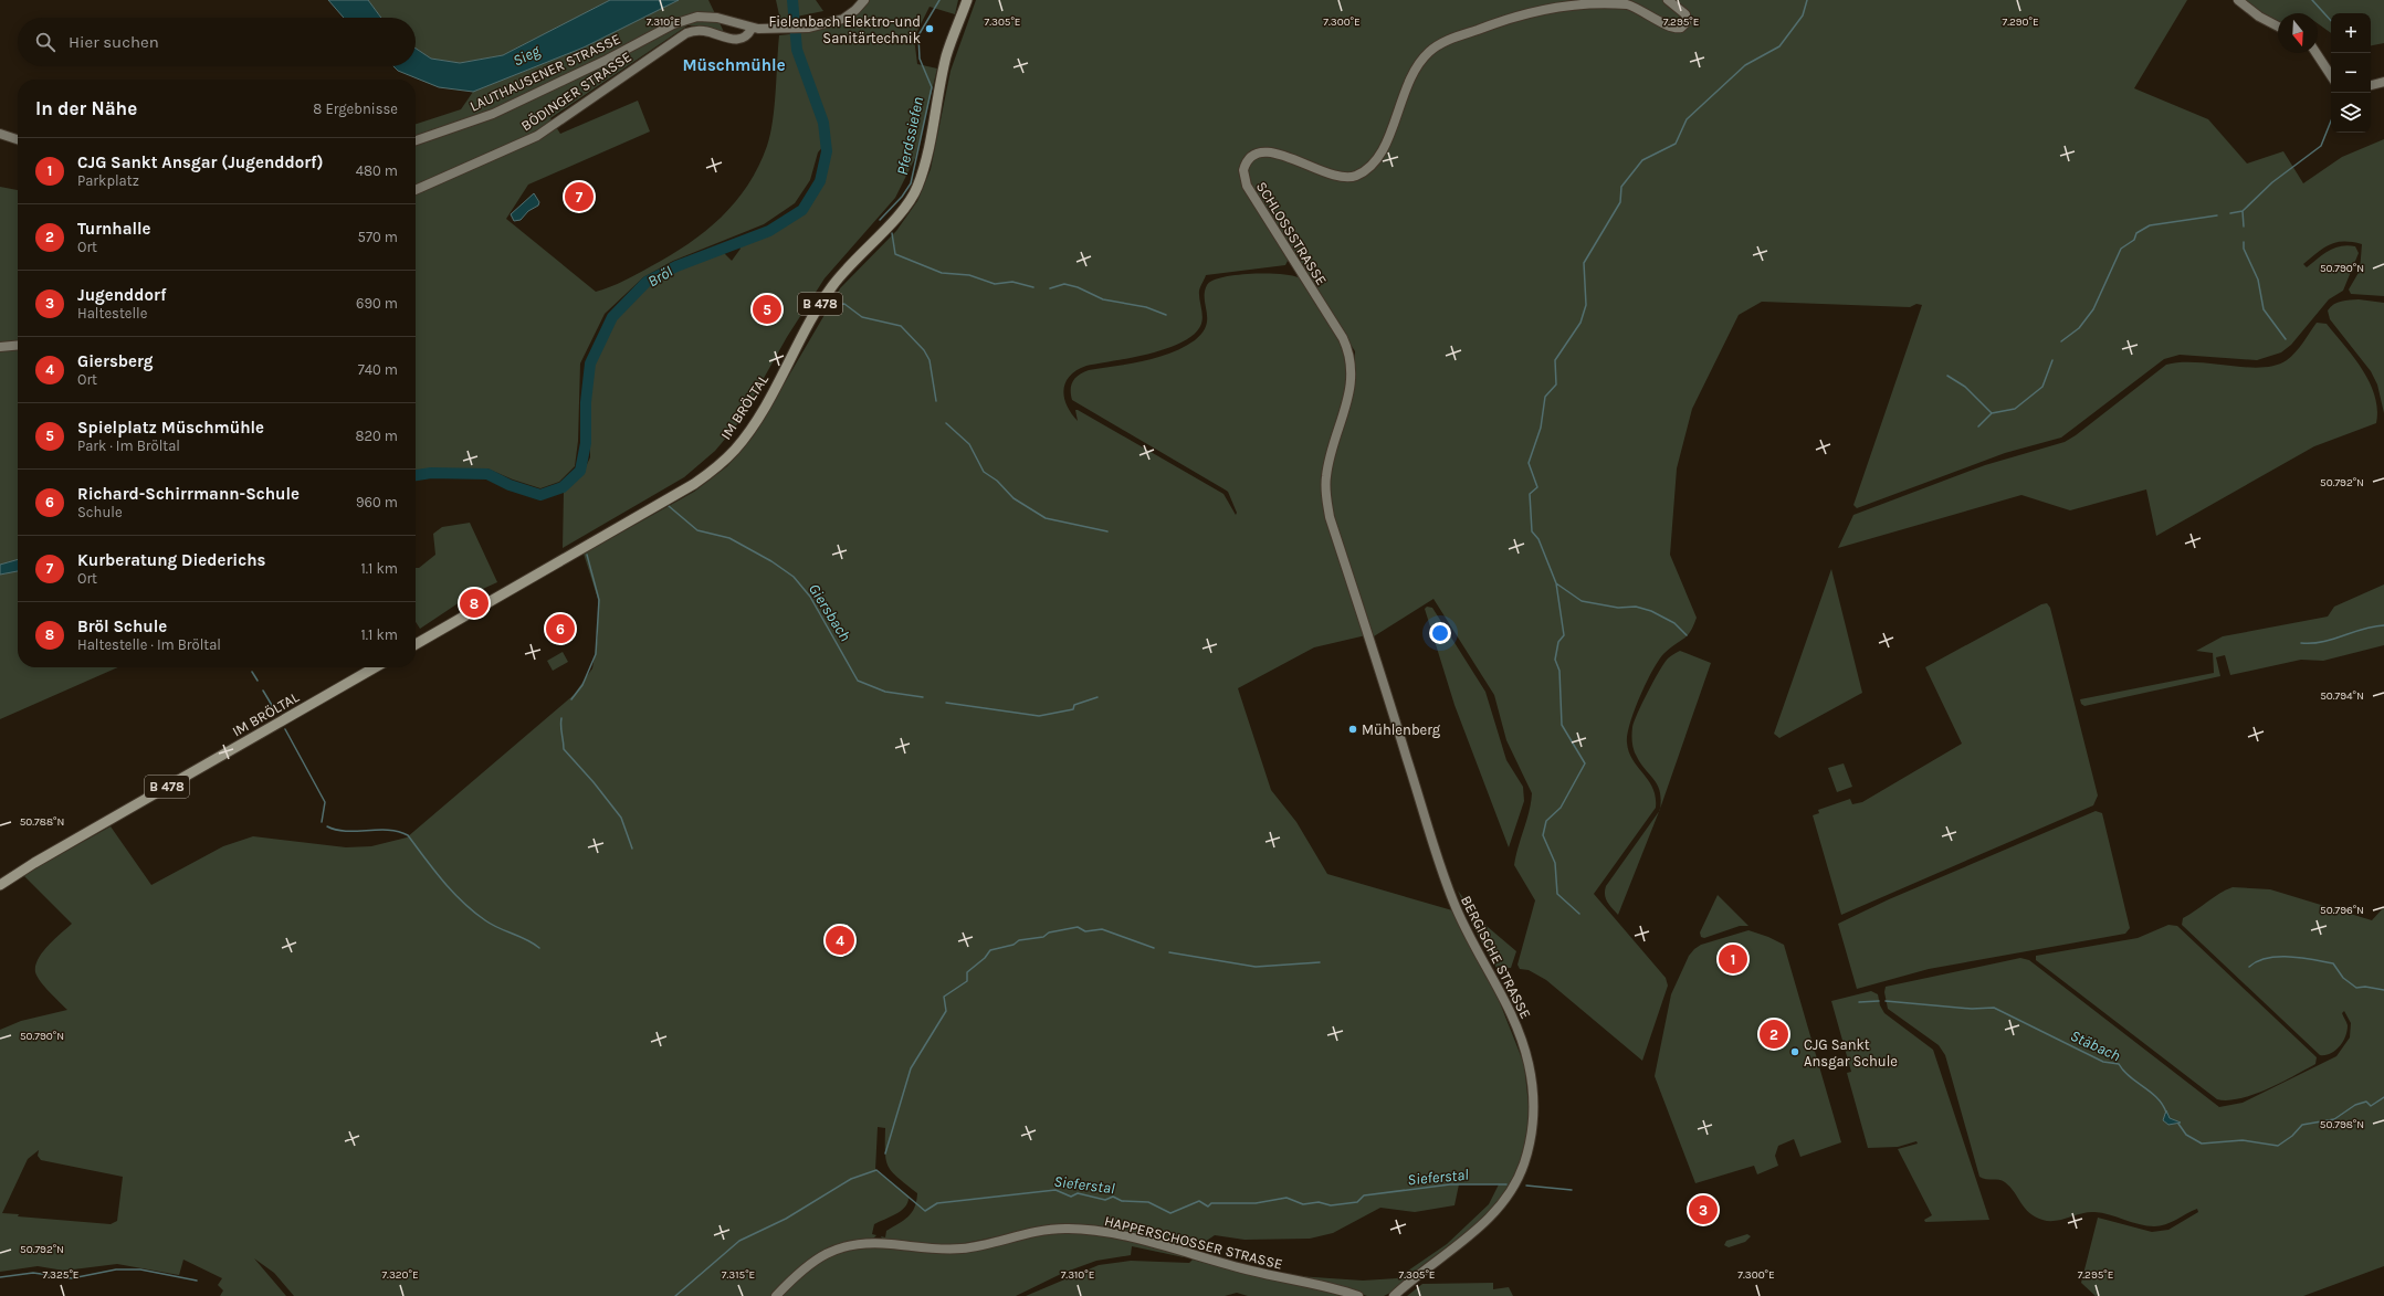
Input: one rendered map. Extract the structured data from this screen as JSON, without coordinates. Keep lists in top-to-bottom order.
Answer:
{
  "streets": {
    "main road": [
      "LAUTHAUSENER STRASSE",
      "BÖDINGER STRASSE",
      "SCHLOSSSTRASSE",
      "B 478",
      "IM BRÖLTAL",
      "BERGISCHE STRASSE",
      "HAPPERSCHOSSER STRASSE"
    ]
  },
  "crossings": [
    ["LAUTHAUSENER STRASSE", "BÖDINGER STRASSE"],
    ["SCHLOSSSTRASSE", "BERGISCHE STRASSE"]
  ],
  "districts": ["Müschmühle"],
  "water": [
    "Sieg",
    "Pferdssiefen",
    "Bröl",
    "Giersbach",
    "Stäbach",
    "Sieferstal"
  ],
  "places": ["Fielenbach Elektro-und Sanitärtechnik", "Mühlenberg", "CJG Sankt Ansgar Schule"],
  "north": "bottom",
  "page": {
    "map_buttons": ["+", "−"],
    "search": "Hier suchen",
    "heading": ["In der Nähe", "8 Ergebnisse"],
    "list": [
      {
        "mark": "1",
        "name": "CJG Sankt Ansgar (Jugenddorf)",
        "note": "Parkplatz",
        "value": "480 m"
      },
      {
        "mark": "2",
        "name": "Turnhalle",
        "note": "Ort",
        "value": "570 m"
      },
      {
        "mark": "3",
        "name": "Jugenddorf",
        "note": "Haltestelle",
        "value": "690 m"
      },
      {
        "mark": "4",
        "name": "Giersberg",
        "note": "Ort",
        "value": "740 m"
      },
      {
        "mark": "5",
        "name": "Spielplatz Müschmühle",
        "note": "Park · Im Bröltal",
        "value": "820 m"
      },
      {
        "mark": "6",
        "name": "Richard-Schirrmann-Schule",
        "note": "Schule",
        "value": "960 m"
      },
      {
        "mark": "7",
        "name": "Kurberatung Diederichs",
        "note": "Ort",
        "value": "1.1 km"
      },
      {
        "mark": "8",
        "name": "Bröl Schule",
        "note": "Haltestelle · Im Bröltal",
        "value": "1.1 km"
      }
    ],
    "pins": [
      "7",
      "5",
      "8",
      "6",
      "4",
      "1",
      "2",
      "3"
    ]
  },
  "coordinates": [
    "7.310°E",
    "7.305°E",
    "7.300°E",
    "7.295°E",
    "7.290°E",
    "50.790°N",
    "50.792°N",
    "50.794°N",
    "50.788°N",
    "50.796°N",
    "50.798°N",
    "7.325°E",
    "7.320°E",
    "7.315°E"
  ]
}
